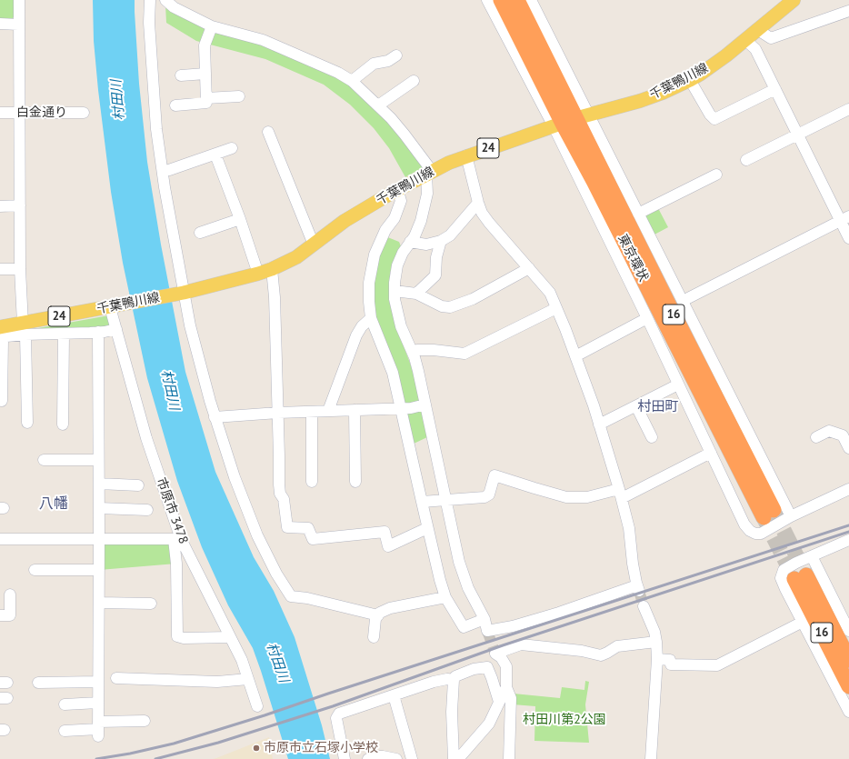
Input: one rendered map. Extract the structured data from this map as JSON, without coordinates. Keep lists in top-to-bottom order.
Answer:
{
  "streets": {
    "highway": ["東京環状", "16"],
    "main road": ["千葉鴨川線", "24"],
    "street": ["白金通り", "市原市 3478"]
  },
  "crossings": [
    ["千葉鴨川線", "東京環状"],
    ["千葉鴨川線", "市原市 3478"]
  ],
  "districts": ["村田町", "八幡"],
  "water": ["村田川"],
  "parks": ["村田川第2公園"],
  "places": ["市原市立石塚小学校"]
}
